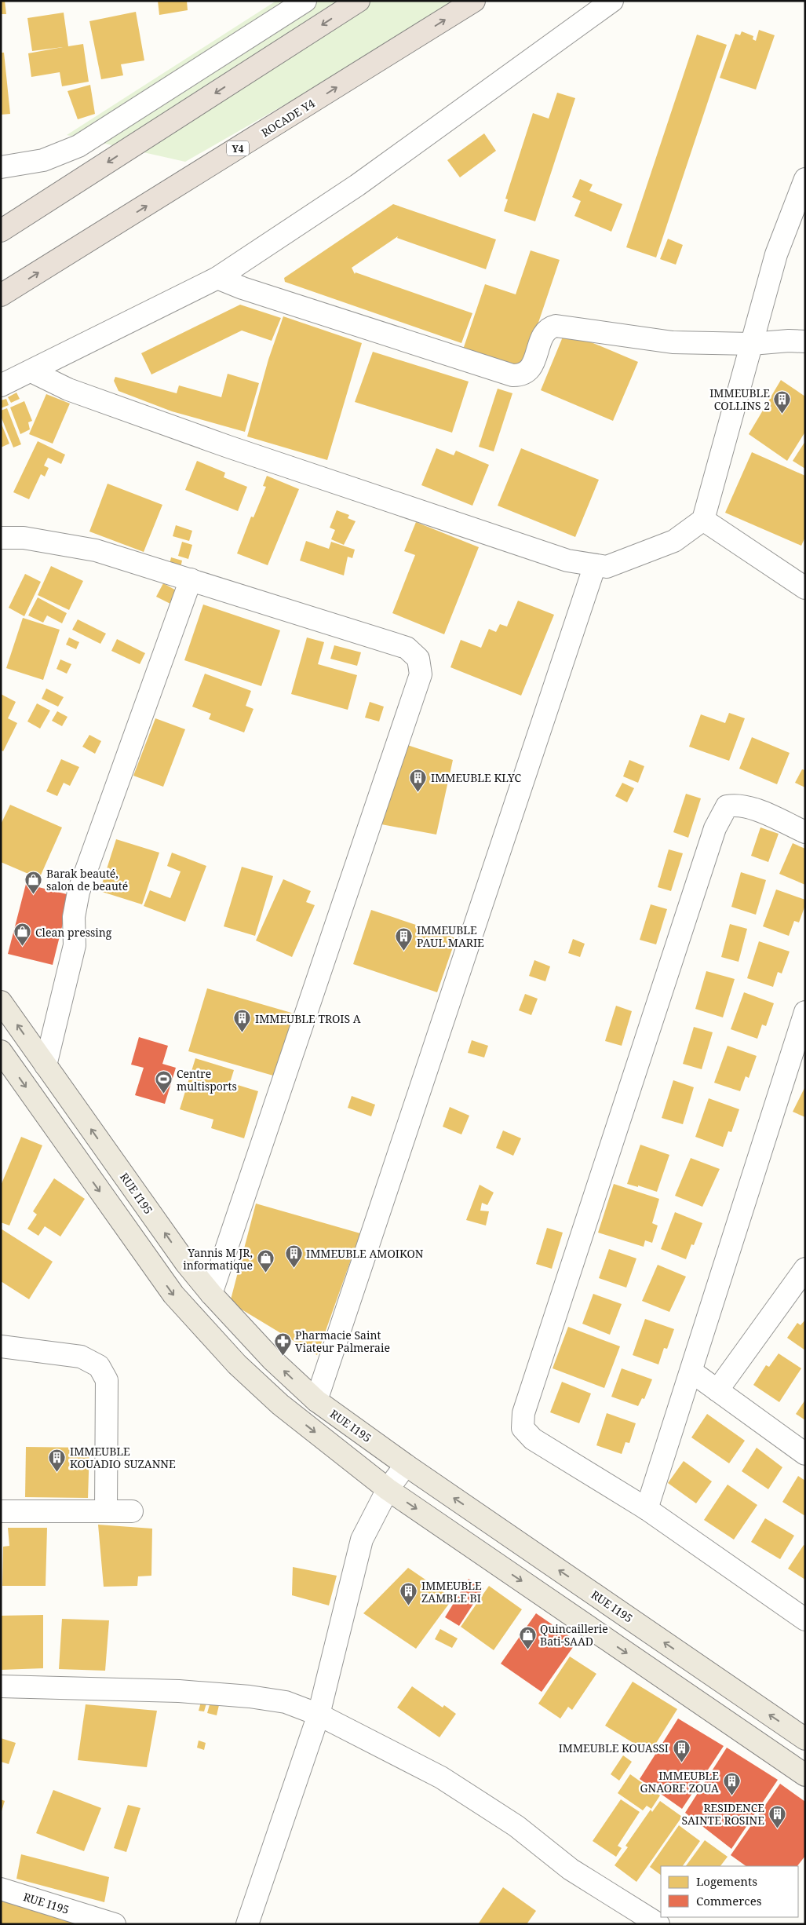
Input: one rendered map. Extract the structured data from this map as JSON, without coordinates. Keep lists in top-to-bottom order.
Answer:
{
  "streets": {
    "highway": ["ROCADE Y4", "Y4"],
    "main road": ["RUE I195"]
  },
  "places": {
    "building": [
      "IMMEUBLE COLLINS 2",
      "IMMEUBLE KLYC",
      "IMMEUBLE PAUL MARIE",
      "IMMEUBLE TROIS A",
      "IMMEUBLE AMOIKON",
      "IMMEUBLE KOUADIO SUZANNE",
      "IMMEUBLE ZAMBLE BI",
      "IMMEUBLE KOUASSI",
      "IMMEUBLE GNAORE ZOUA",
      "RESIDENCE SAINTE ROSINE"
    ],
    "shop": [
      "Barak beauté, salon de beauté",
      "Clean pressing",
      "Yannis M JR, informatique",
      "Quincaillerie Bati-SAAD"
    ],
    "sports": ["Centre multisports"],
    "pharmacy": ["Pharmacie Saint Viateur Palmeraie"]
  },
  "legend": ["Logements", "Commerces"]
}
